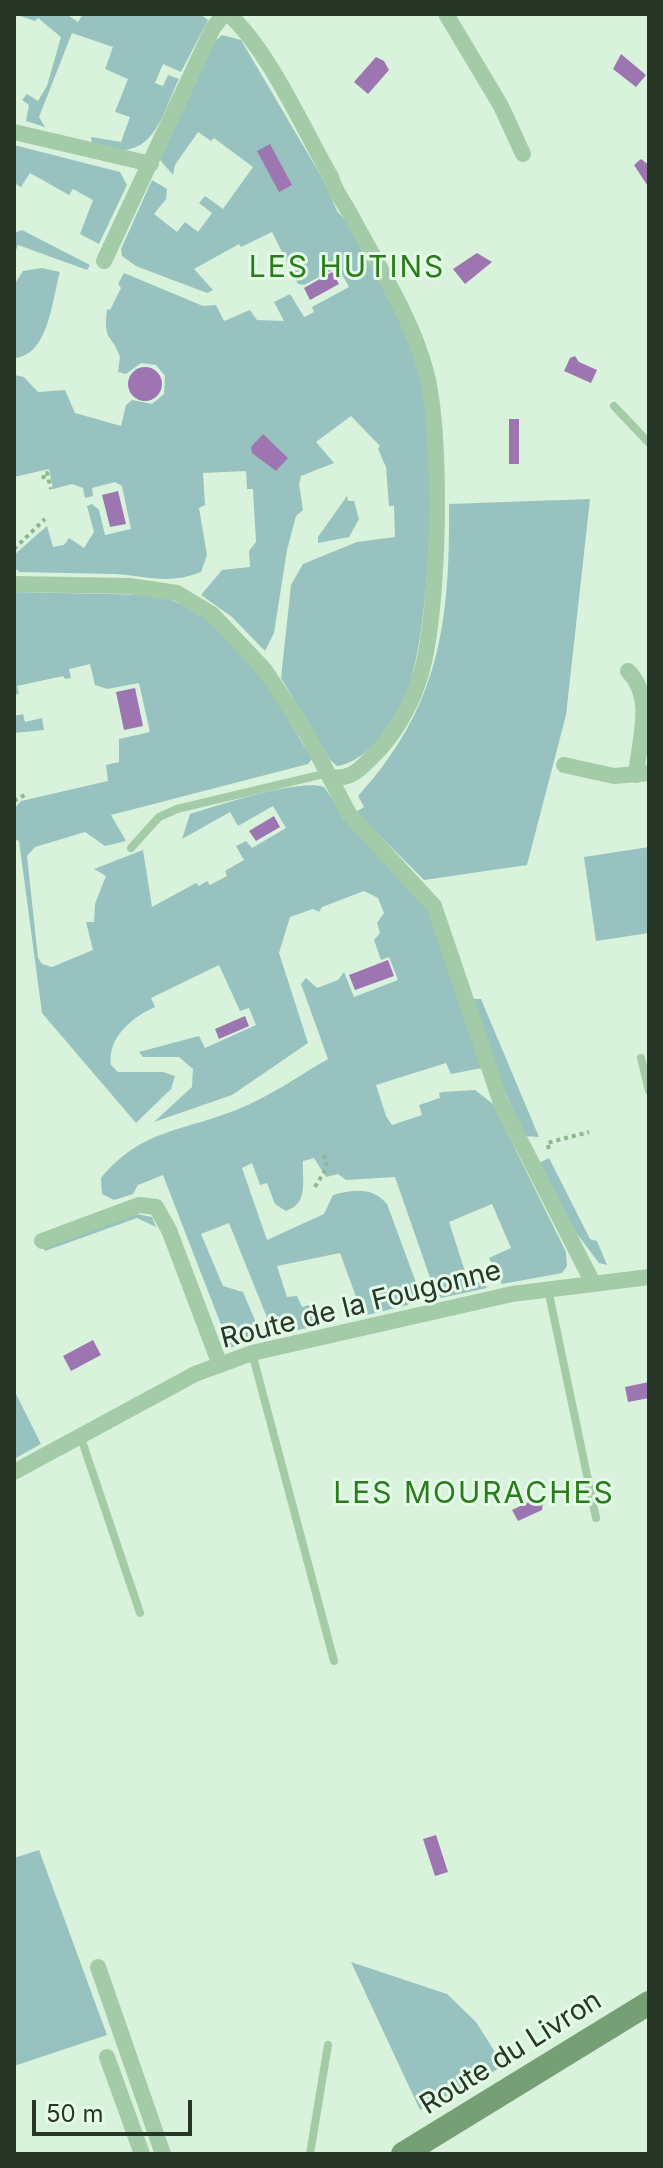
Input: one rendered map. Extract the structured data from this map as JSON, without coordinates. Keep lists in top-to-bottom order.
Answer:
{
  "streets": {
    "street": ["Route de la Fougonne", "Route du Livron"]
  },
  "districts": ["LES HUTINS", "LES MOURACHES"],
  "scale_bar": "50 m"
}
